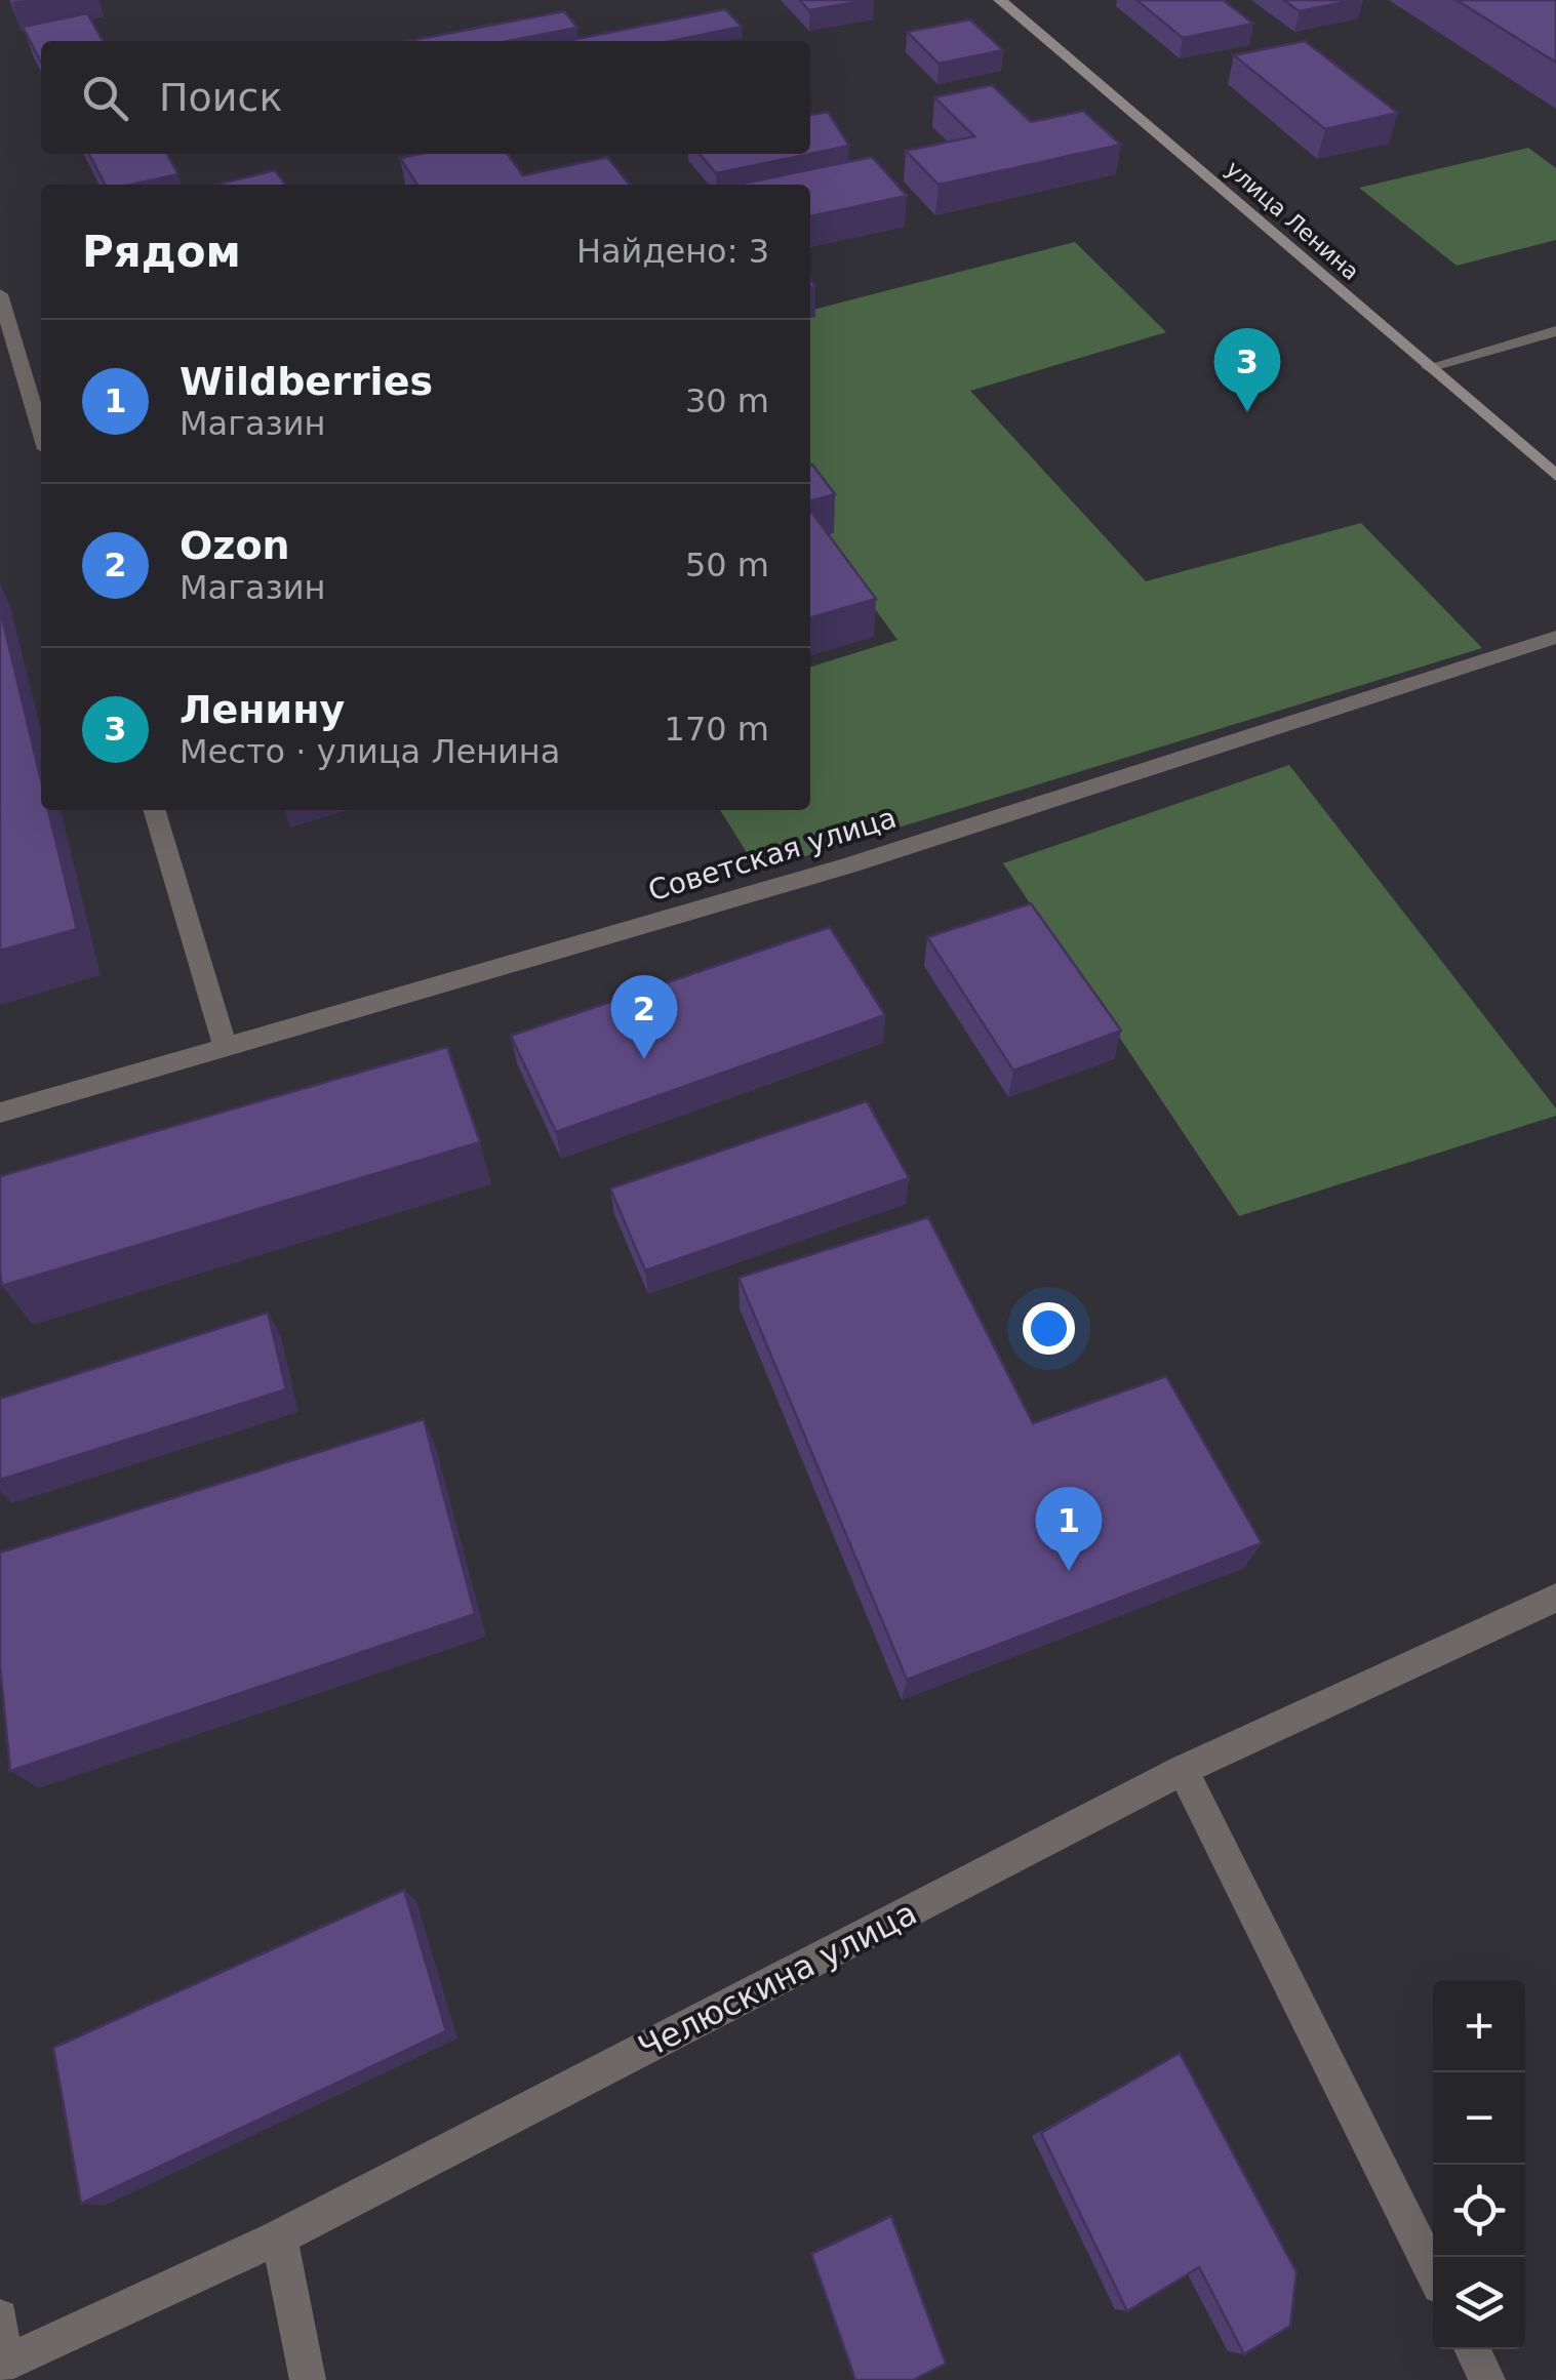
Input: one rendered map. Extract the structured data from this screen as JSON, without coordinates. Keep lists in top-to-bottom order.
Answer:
{
  "streets": {
    "main road": ["улица Ленина"],
    "street": ["Советская улица", "Челюскина улица"]
  },
  "page": {
    "search": "Поиск",
    "heading": ["Рядом", "Найдено: 3"],
    "list": [
      {
        "mark": "1",
        "name": "Wildberries",
        "note": "Магазин",
        "value": "30 m"
      },
      {
        "mark": "2",
        "name": "Ozon",
        "note": "Магазин",
        "value": "50 m"
      },
      {
        "mark": "3",
        "name": "Ленину",
        "note": "Место · улица Ленина",
        "value": "170 m"
      }
    ],
    "pins": ["3", "2", "1"],
    "map_buttons": ["+", "−"]
  }
}
